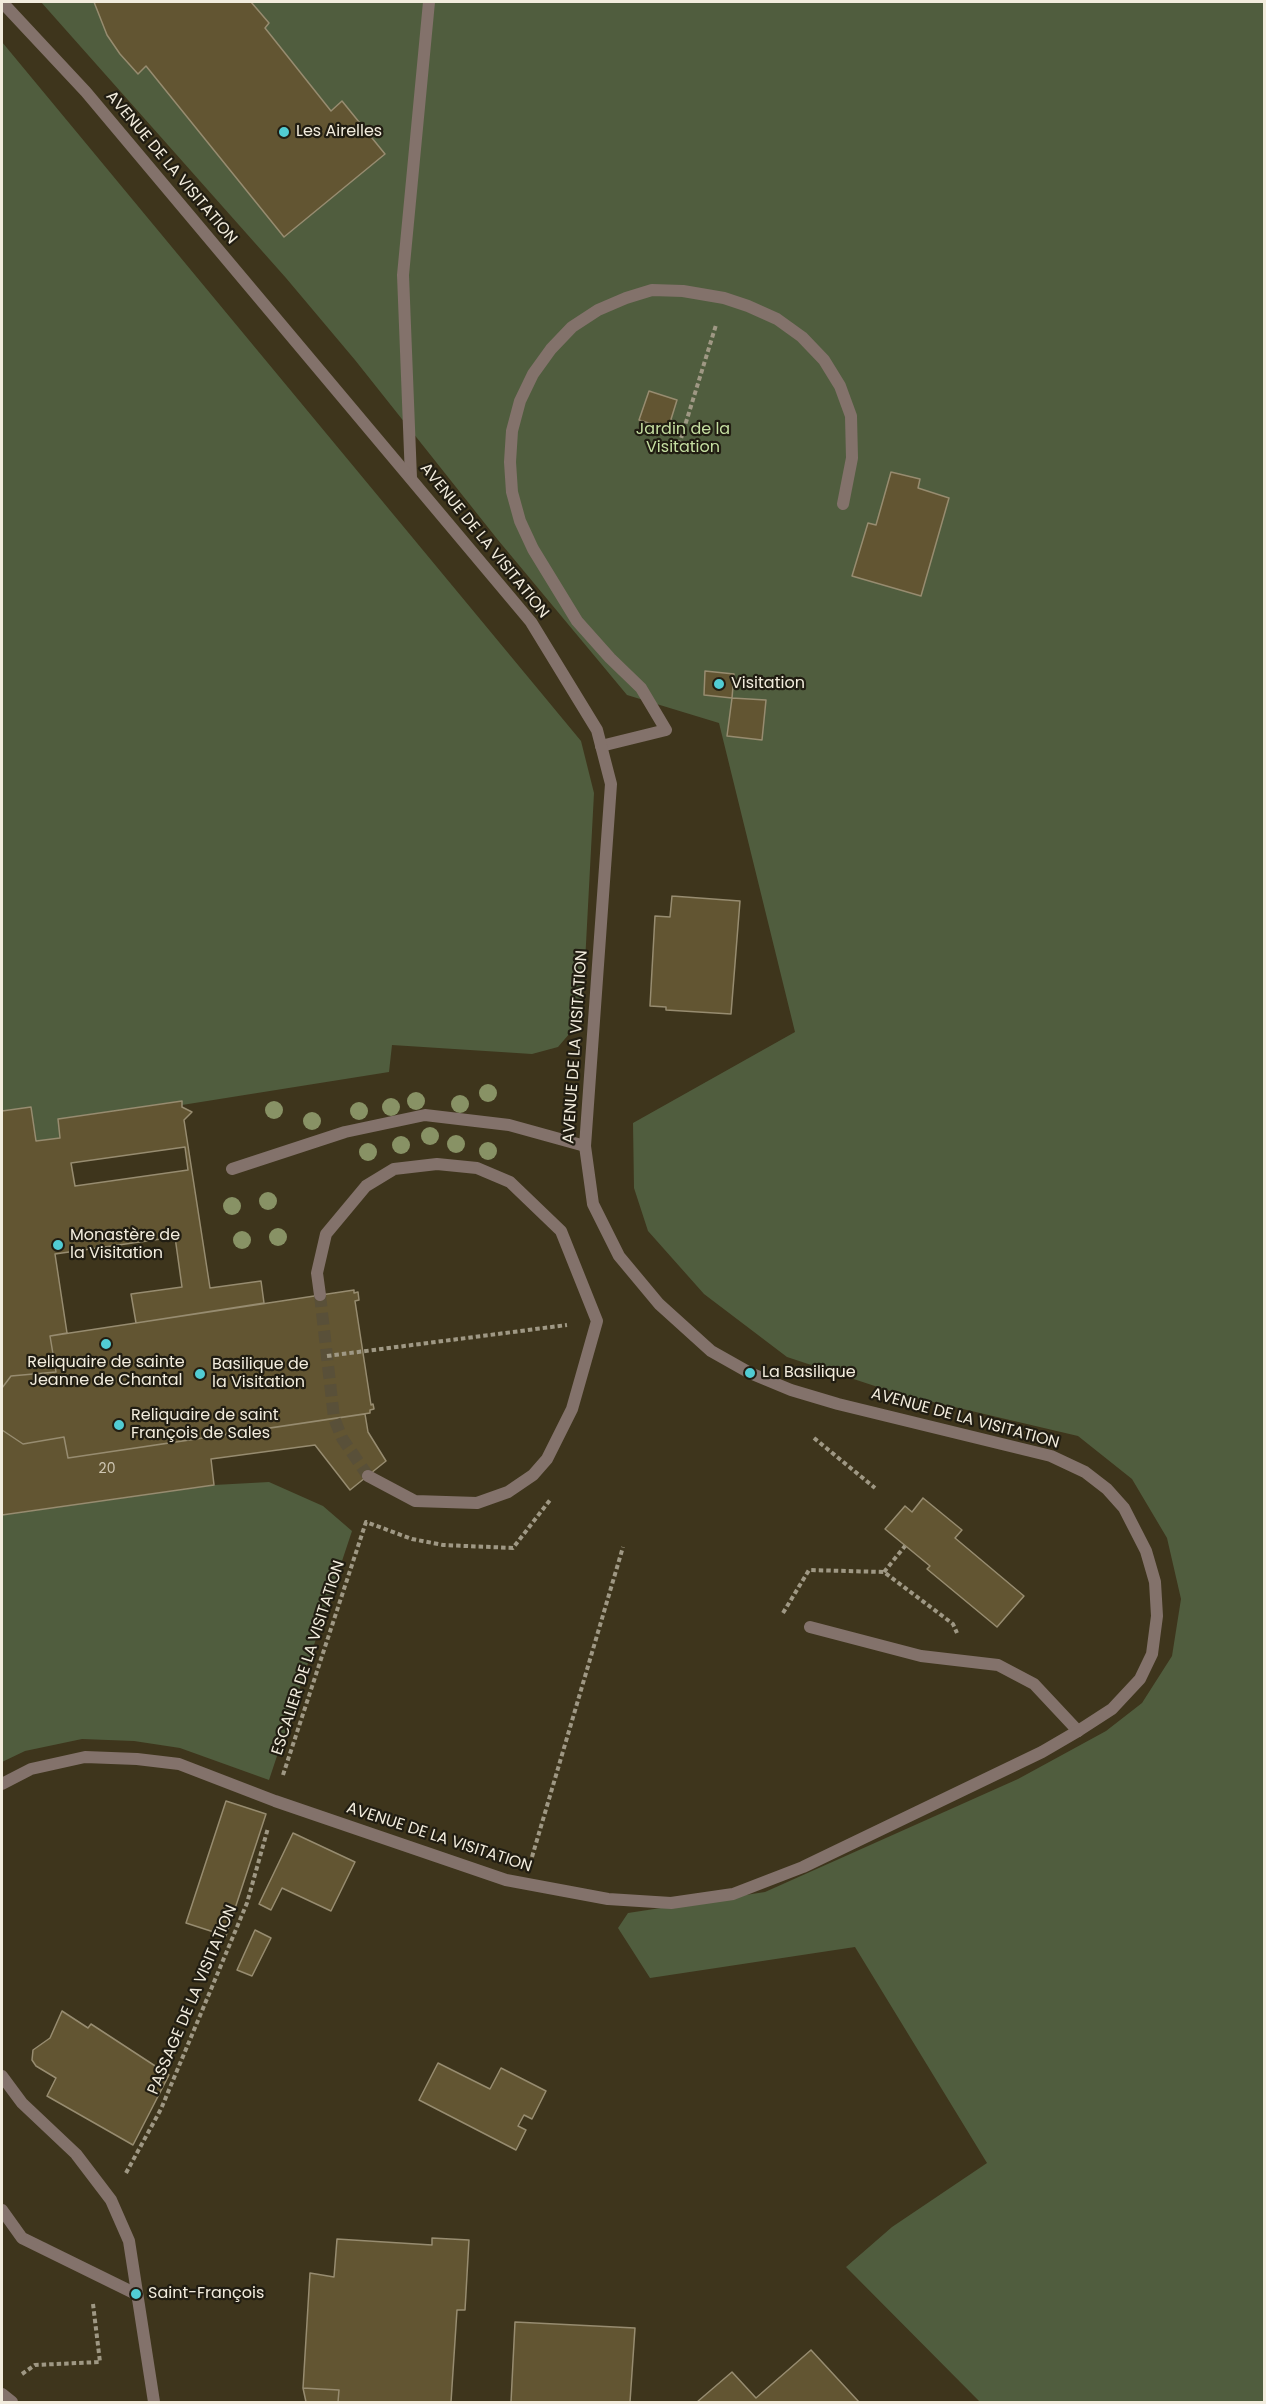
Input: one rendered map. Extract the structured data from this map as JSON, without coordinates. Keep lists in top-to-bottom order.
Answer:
{
  "streets": {
    "street": ["AVENUE DE LA VISITATION"],
    "path": ["ESCALIER DE LA VISITATION", "PASSAGE DE LA VISITATION"]
  },
  "crossings": [
    ["AVENUE DE LA VISITATION", "ESCALIER DE LA VISITATION"],
    ["AVENUE DE LA VISITATION", "PASSAGE DE LA VISITATION"],
    ["ESCALIER DE LA VISITATION", "PASSAGE DE LA VISITATION"]
  ],
  "parks": ["Jardin de la Visitation"],
  "places": [
    "Les Airelles",
    "Visitation",
    "Monastère de la Visitation",
    "Reliquaire de sainte Jeanne de Chantal",
    "La Basilique",
    "Basilique de la Visitation",
    "Reliquaire de saint François de Sales",
    "Saint-François"
  ],
  "house_numbers": ["20"]
}
